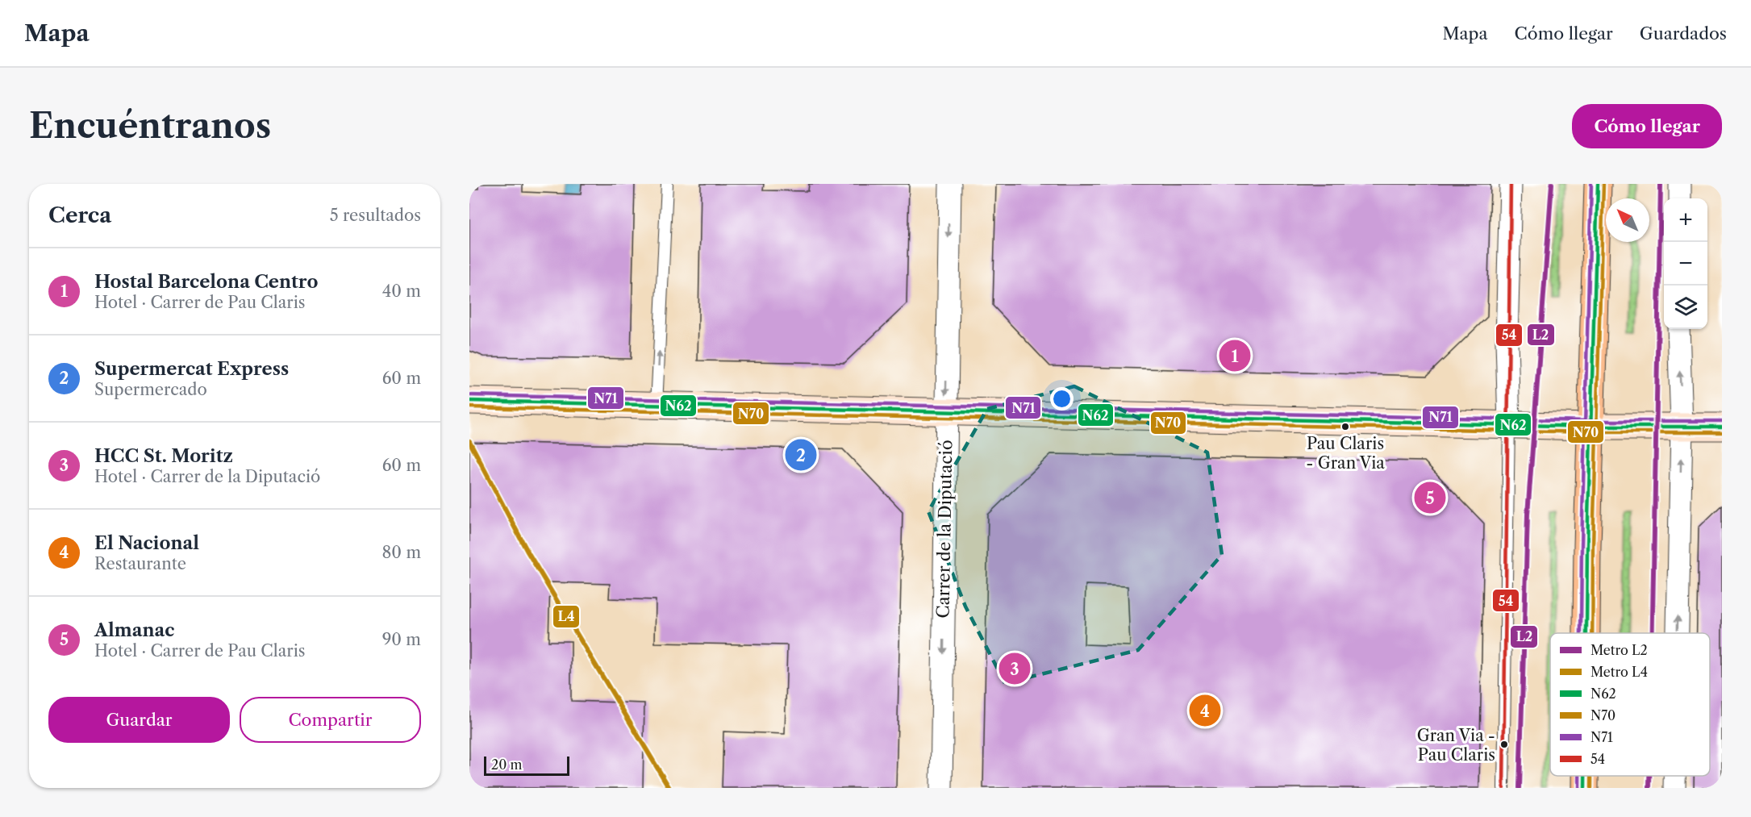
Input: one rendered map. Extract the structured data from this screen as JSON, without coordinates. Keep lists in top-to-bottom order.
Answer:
{
  "streets": {
    "street": ["Carrer de la Diputació"]
  },
  "one_way": ["Carrer de la Diputació"],
  "places": ["Pau Claris - Gran Via", "Gran Via - Pau Claris"],
  "lines": [
    "metro line L2",
    "transit line N62",
    "transit line N70",
    "transit line N71",
    "transit line 54",
    "metro line L4"
  ],
  "legend": [
    "Metro L2",
    "Metro L4",
    "N62",
    "N70",
    "N71",
    "54"
  ],
  "scale_bar": "20 m",
  "north": "top left",
  "page": {
    "header": "Mapa",
    "nav": ["Mapa", "Cómo llegar", "Guardados"],
    "buttons": [
      "Cómo llegar",
      ["Guardar", "Compartir"]
    ],
    "title": "Encuéntranos",
    "heading": ["Cerca", "5 resultados"],
    "map_buttons": ["+", "−"],
    "list": [
      {
        "mark": "1",
        "name": "Hostal Barcelona Centro",
        "note": "Hotel · Carrer de Pau Claris",
        "value": "40 m"
      },
      {
        "mark": "2",
        "name": "Supermercat Express",
        "note": "Supermercado",
        "value": "60 m"
      },
      {
        "mark": "3",
        "name": "HCC St. Moritz",
        "note": "Hotel · Carrer de la Diputació",
        "value": "60 m"
      },
      {
        "mark": "4",
        "name": "El Nacional",
        "note": "Restaurante",
        "value": "80 m"
      },
      {
        "mark": "5",
        "name": "Almanac",
        "note": "Hotel · Carrer de Pau Claris",
        "value": "90 m"
      }
    ],
    "pins": [
      "1",
      "2",
      "5",
      "3",
      "4"
    ],
    "scale": "20 m"
  }
}
